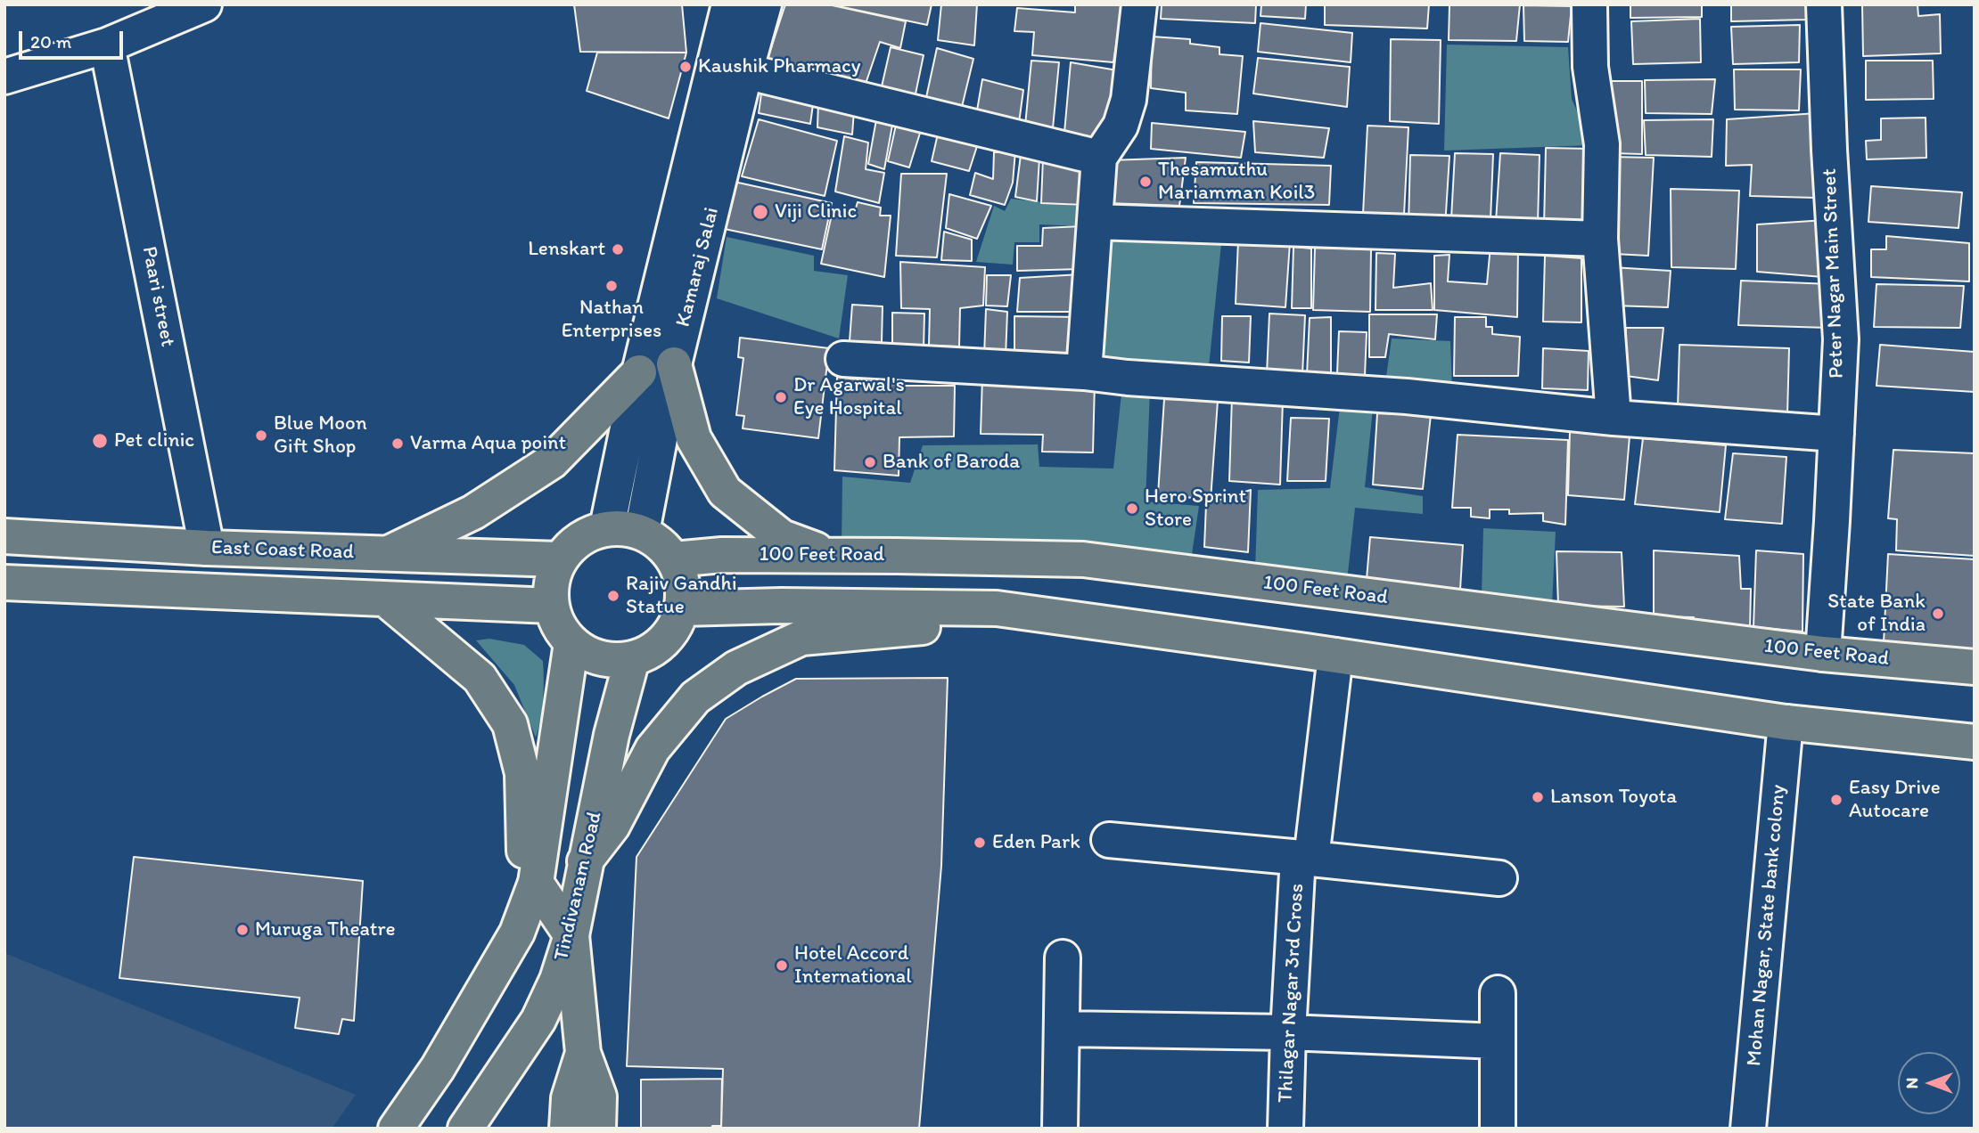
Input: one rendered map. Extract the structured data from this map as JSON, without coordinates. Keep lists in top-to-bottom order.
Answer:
{
  "streets": {
    "main road": ["East Coast Road", "100 Feet Road", "Tindivanam Road"],
    "street": [
      "Kamaraj Salai",
      "Peter Nagar Main Street",
      "Paari street",
      "Mohan Nagar, State bank colony",
      "Thilagar Nagar 3rd Cross"
    ]
  },
  "crossings": [
    ["Kamaraj Salai", "East Coast Road"],
    ["Kamaraj Salai", "100 Feet Road"],
    ["Kamaraj Salai", "Tindivanam Road"],
    ["Peter Nagar Main Street", "100 Feet Road"],
    ["Paari street", "East Coast Road"],
    ["East Coast Road", "100 Feet Road"],
    ["East Coast Road", "Tindivanam Road"],
    ["100 Feet Road", "Tindivanam Road"]
  ],
  "places": [
    "Kaushik Pharmacy",
    "Thesamuthu Mariamman Koil3",
    "Viji Clinic",
    "Lenskart",
    "Nathan Enterprises",
    "Dr Agarwal's Eye Hospital",
    "Blue Moon Gift Shop",
    "Pet clinic",
    "Varma Aqua point",
    "Bank of Baroda",
    "Hero Sprint Store",
    "Rajiv Gandhi Statue",
    "State Bank of India",
    "Lanson Toyota",
    "Easy Drive Autocare",
    "Eden Park",
    "Muruga Theatre",
    "Hotel Accord International"
  ],
  "scale_bar": "20 m",
  "north": "left"
}
